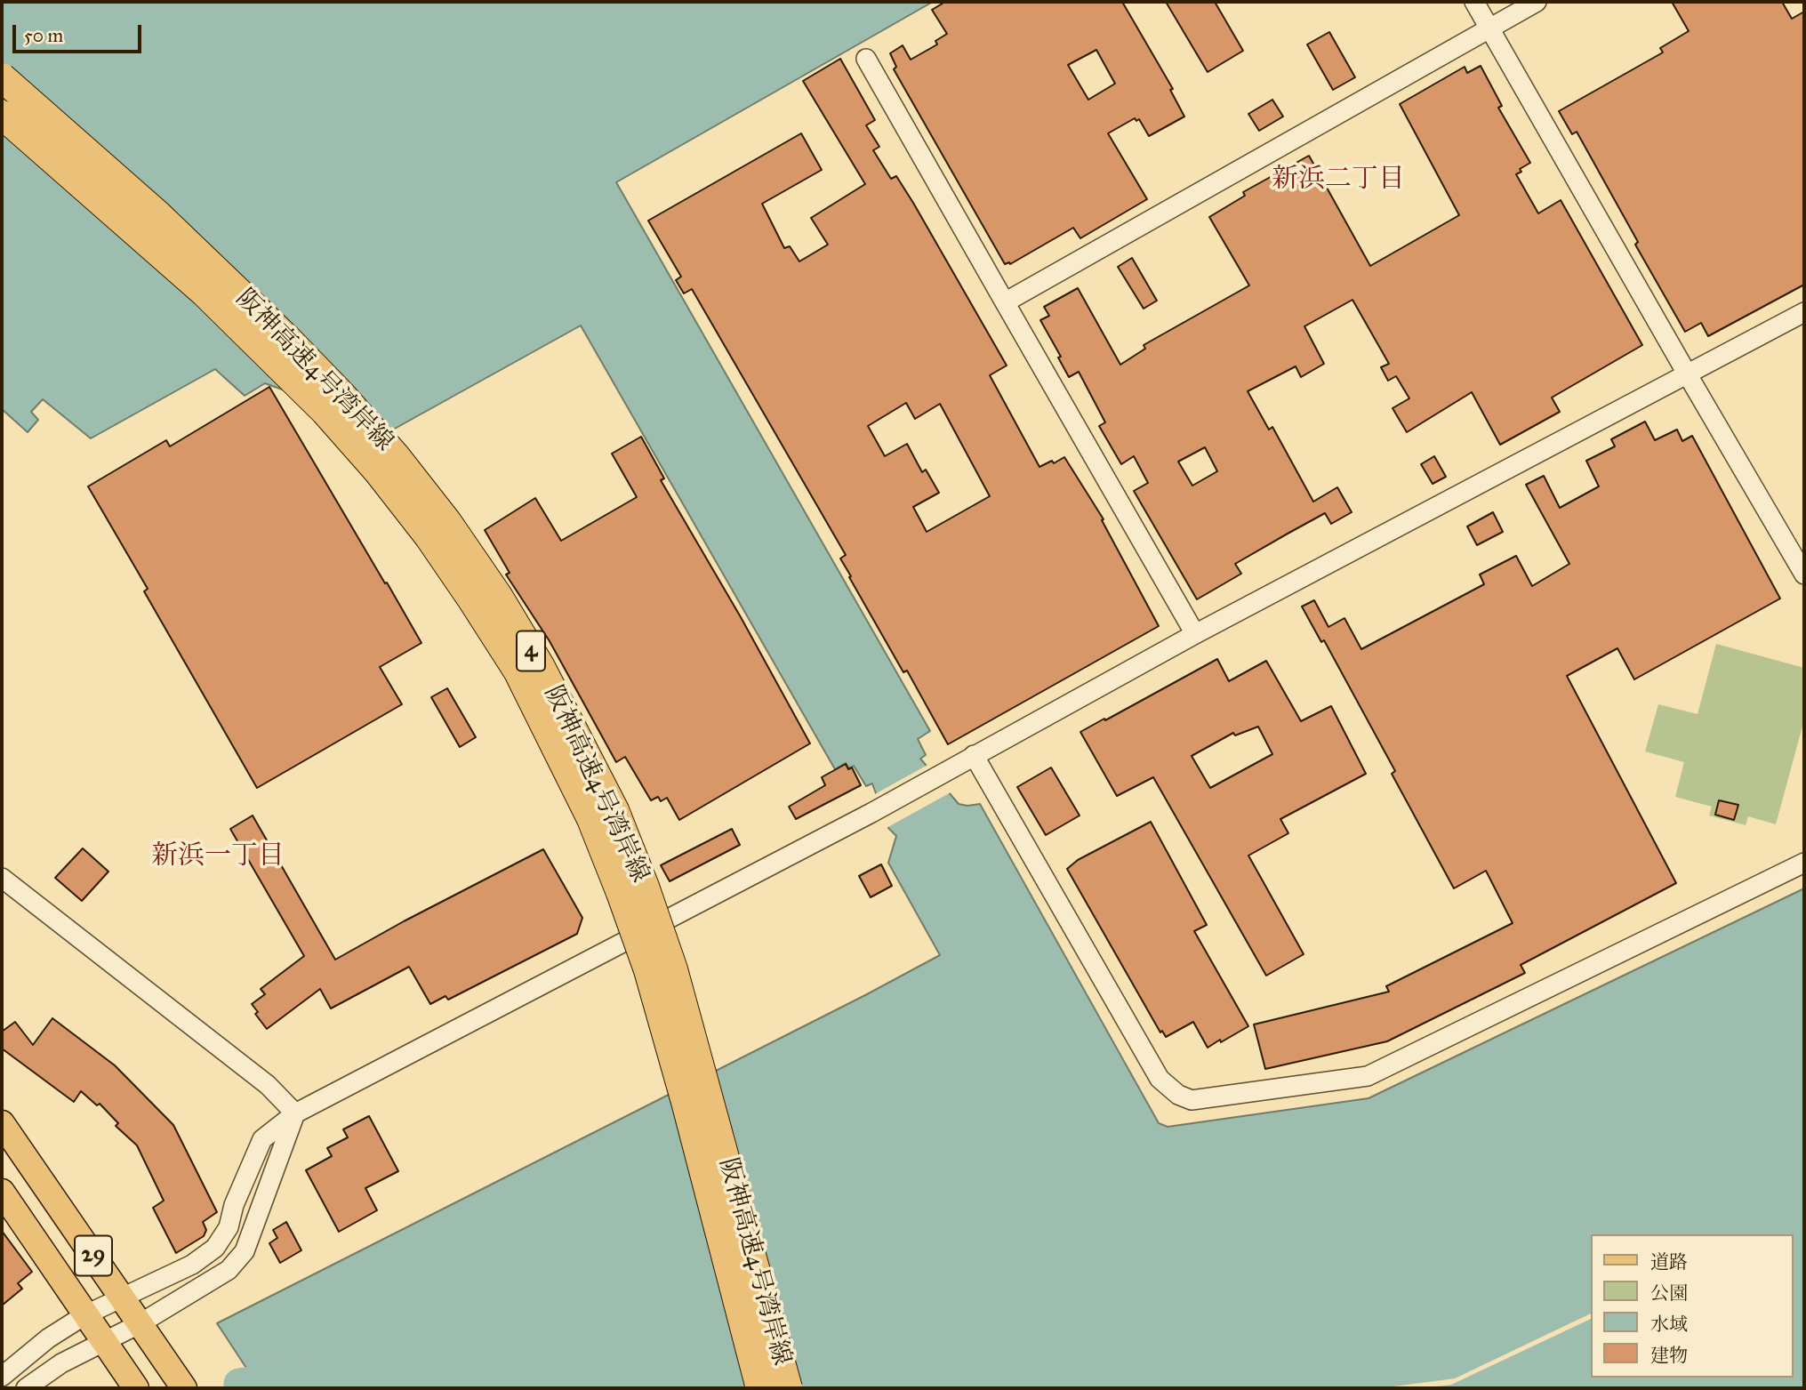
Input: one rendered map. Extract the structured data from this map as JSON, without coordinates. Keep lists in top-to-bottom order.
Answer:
{
  "streets": {
    "highway": ["阪神高速4号湾岸線", "4"],
    "main road": ["29"]
  },
  "districts": ["新浜二丁目", "新浜一丁目"],
  "legend": [
    "道路",
    "公園",
    "水域",
    "建物"
  ],
  "scale_bar": "50 m"
}
